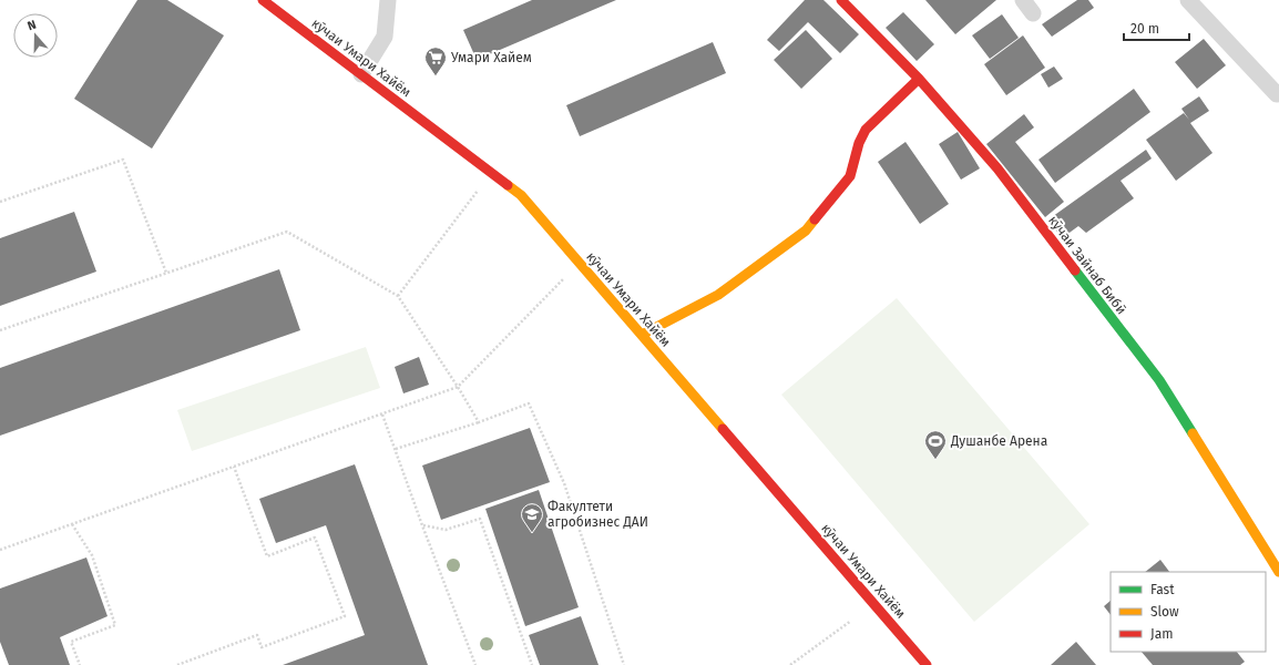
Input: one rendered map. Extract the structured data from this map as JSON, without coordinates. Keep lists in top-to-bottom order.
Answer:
{
  "streets": {
    "street": ["кӯчаи Умари Хайём", "кӯчаи Зайнаб Бибӣ"]
  },
  "places": {
    "supermarket": ["Умари Хайем"],
    "sports": ["Душанбе Арена"],
    "school or university": ["Факултети агробизнес ДАИ"]
  },
  "legend": ["Fast", "Slow", "Jam"],
  "scale_bar": "20 m",
  "north": "top"
}
